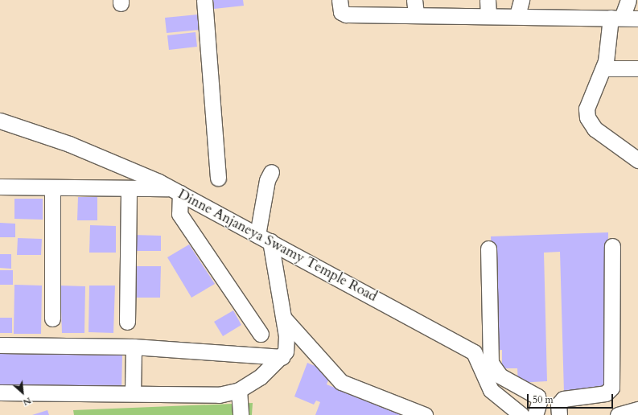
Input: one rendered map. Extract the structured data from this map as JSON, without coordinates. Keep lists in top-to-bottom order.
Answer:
{
  "streets": {
    "street": ["Dinne Anjaneya Swamy Temple Road"]
  },
  "scale_bar": "50 m",
  "north": "bottom right"
}
